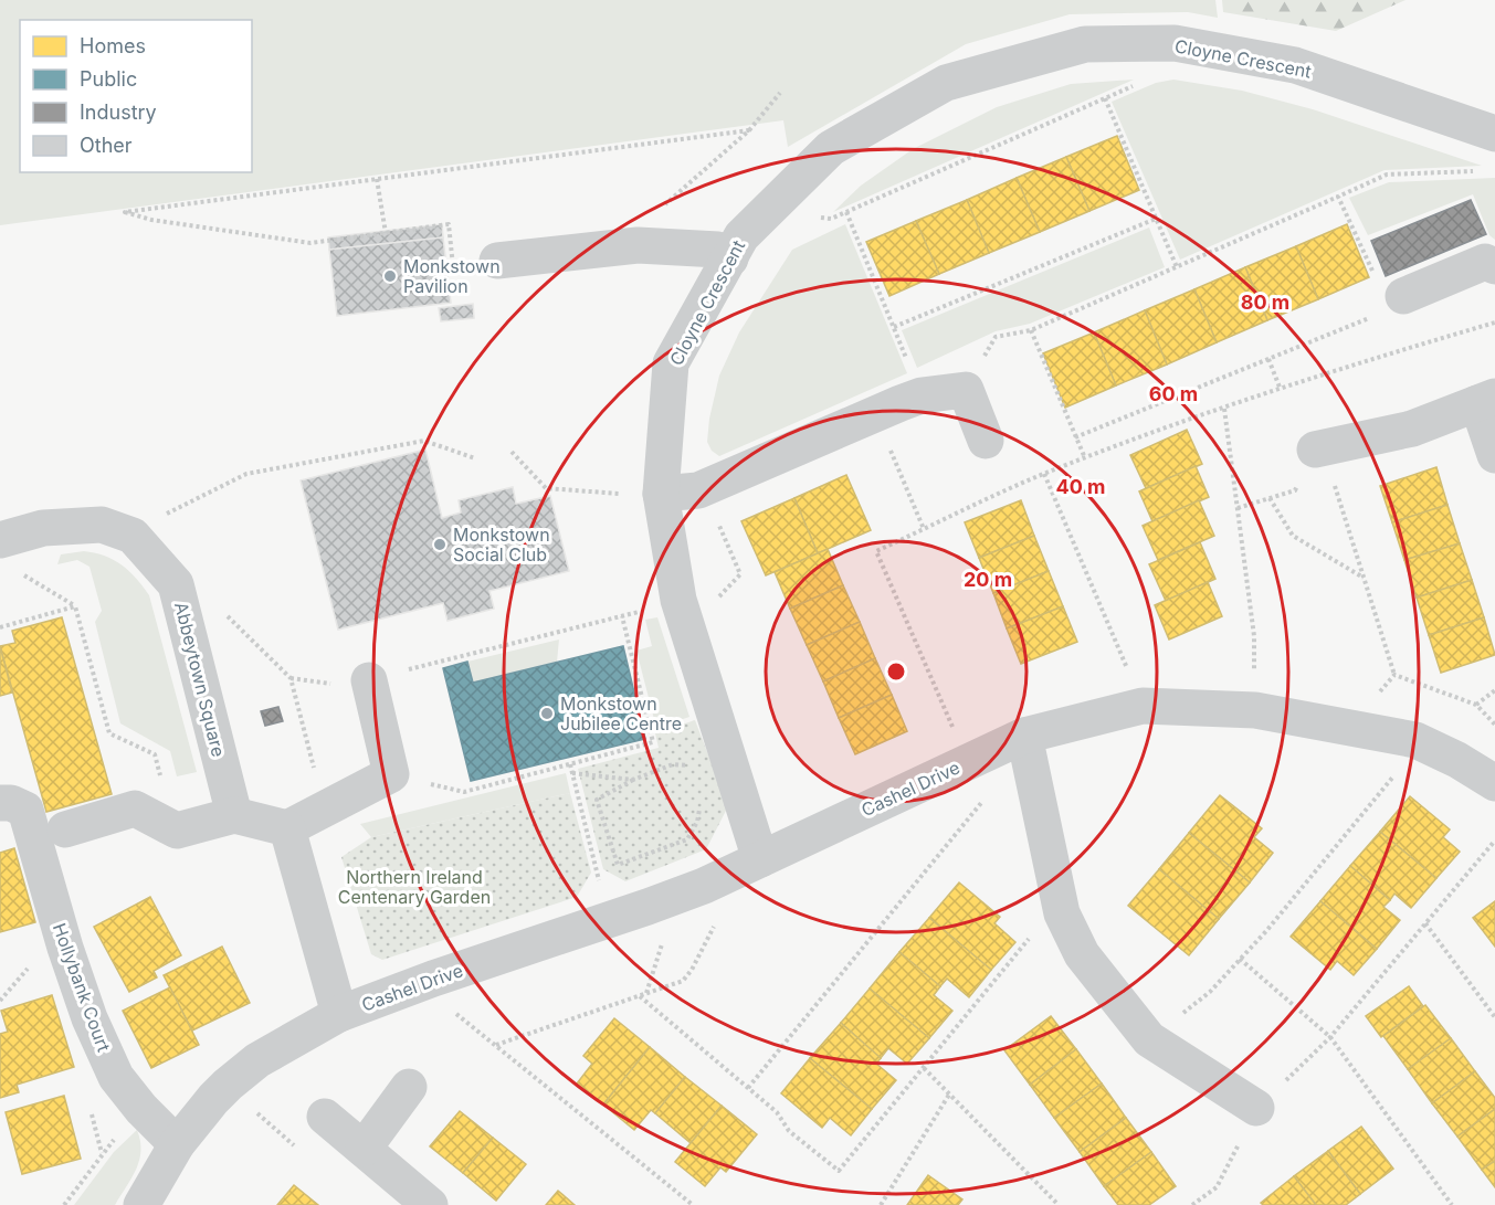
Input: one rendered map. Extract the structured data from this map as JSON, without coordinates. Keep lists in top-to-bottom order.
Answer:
{
  "streets": {
    "street": [
      "Cloyne Crescent",
      "Abbeytown Square",
      "Cashel Drive",
      "Hollybank Court"
    ]
  },
  "crossings": [
    ["Cloyne Crescent", "Cashel Drive"],
    ["Cashel Drive", "Hollybank Court"]
  ],
  "parks": ["Northern Ireland Centenary Garden"],
  "places": ["Monkstown Pavilion", "Monkstown Social Club", "Monkstown Jubilee Centre"],
  "legend": [
    "Homes",
    "Public",
    "Industry",
    "Other"
  ],
  "rings": [
    "80 m",
    "60 m",
    "40 m",
    "20 m"
  ]
}
